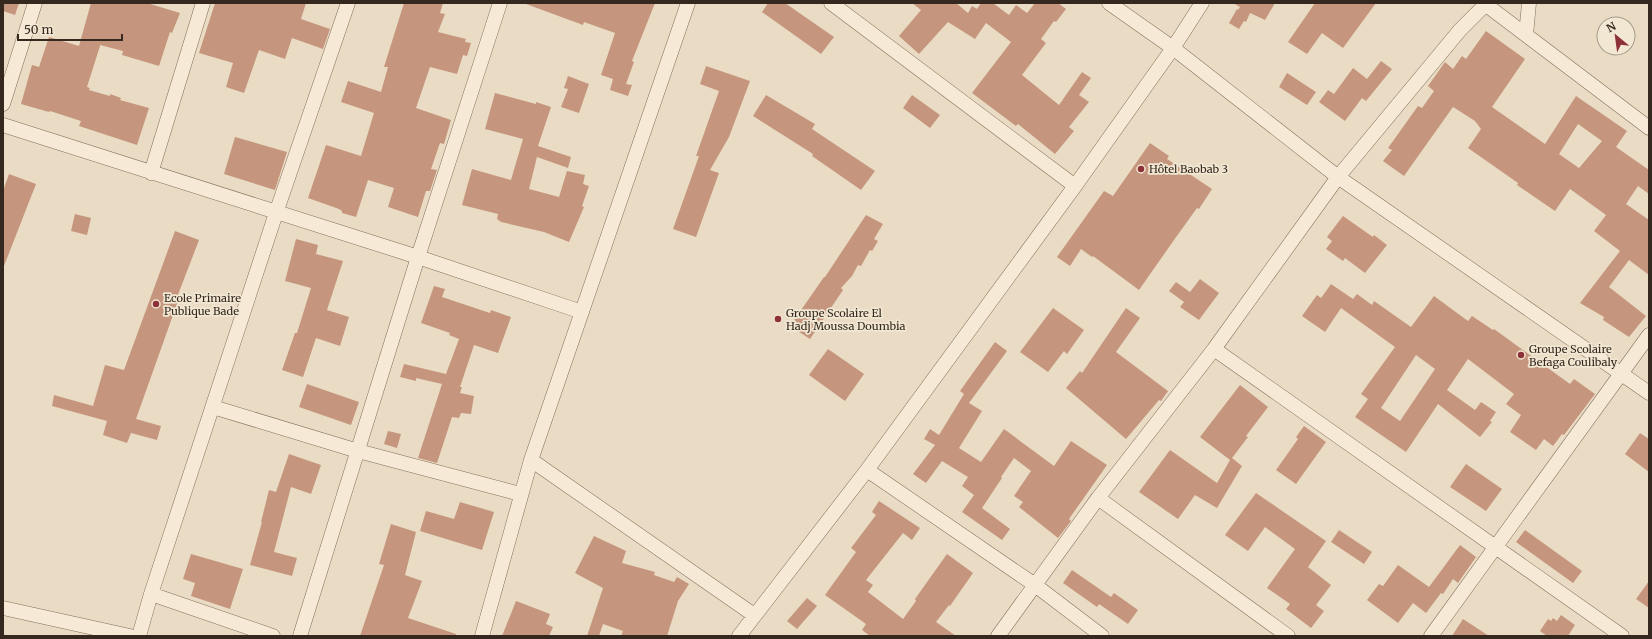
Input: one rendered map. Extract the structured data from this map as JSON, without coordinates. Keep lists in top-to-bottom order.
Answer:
{
  "places": [
    "Hôtel Baobab 3",
    "Ecole Primaire Publique Bade",
    "Groupe Scolaire El Hadj Moussa Doumbia",
    "Groupe Scolaire Befaga Coulibaly"
  ],
  "scale_bar": "50 m",
  "north": "top left"
}
